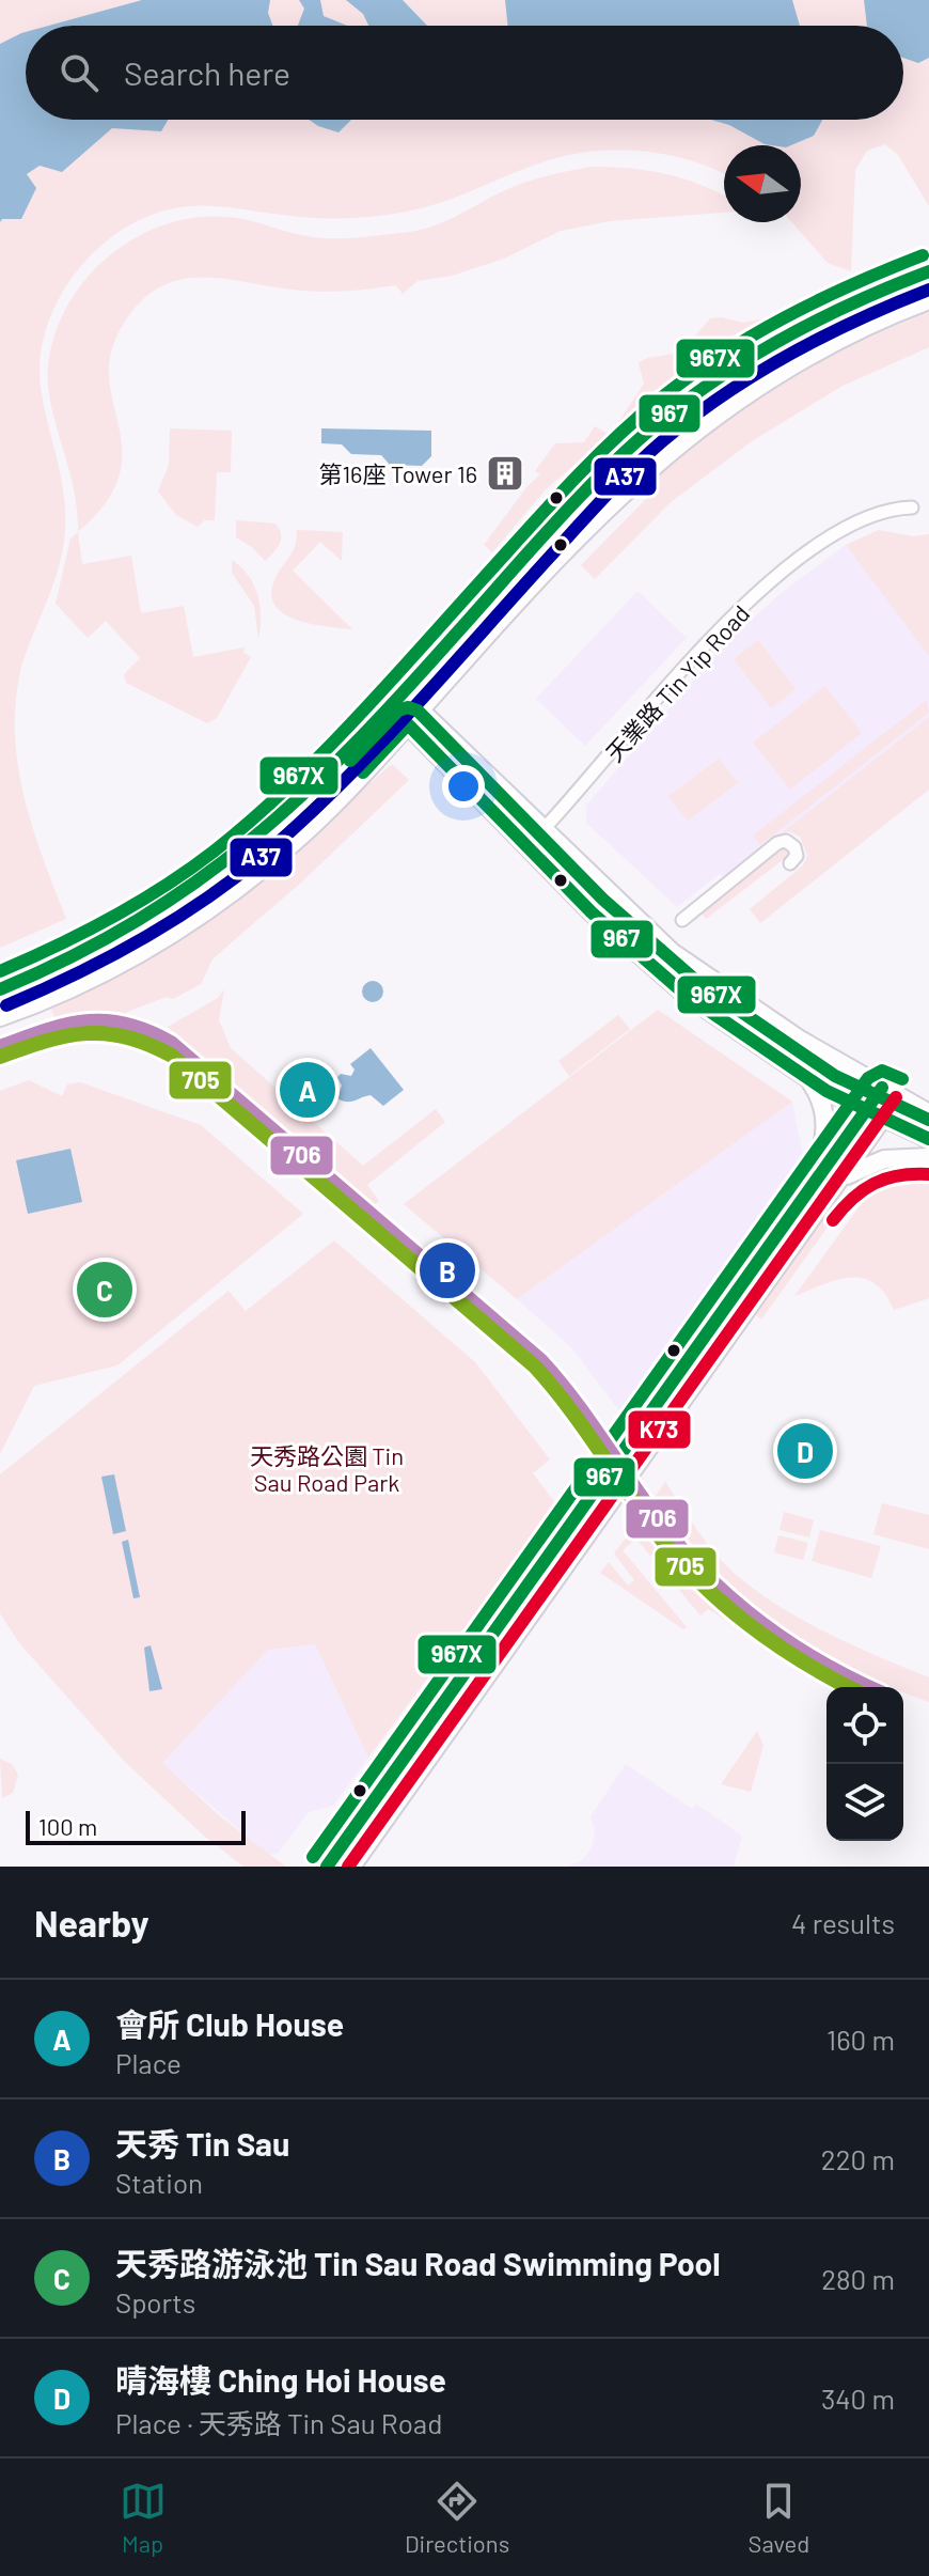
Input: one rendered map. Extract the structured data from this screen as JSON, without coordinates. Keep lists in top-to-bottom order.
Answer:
{
  "streets": {
    "street": ["天業路 Tin Yip Road"]
  },
  "parks": ["天秀路公園 Tin Sau Road Park"],
  "places": {
    "building": ["第16座 Tower 16"]
  },
  "lines": [
    "transit line 967X",
    "transit line 967",
    "transit line A37",
    "transit line 706",
    "transit line 705",
    "transit line K73"
  ],
  "scale_bar": "100 m",
  "north": "left",
  "page": {
    "search": "Search here",
    "pins": [
      "A",
      "B",
      "C",
      "D"
    ],
    "scale": "100 m",
    "heading": ["Nearby", "4 results"],
    "list": [
      {
        "mark": "A",
        "name": "會所 Club House",
        "note": "Place",
        "value": "160 m"
      },
      {
        "mark": "B",
        "name": "天秀 Tin Sau",
        "note": "Station",
        "value": "220 m"
      },
      {
        "mark": "C",
        "name": "天秀路游泳池 Tin Sau Road Swimming Pool",
        "note": "Sports",
        "value": "280 m"
      },
      {
        "mark": "D",
        "name": "晴海樓 Ching Hoi House",
        "note": "Place · 天秀路 Tin Sau Road",
        "value": "340 m"
      }
    ],
    "nav": ["Map", "Directions", "Saved"]
  }
}
